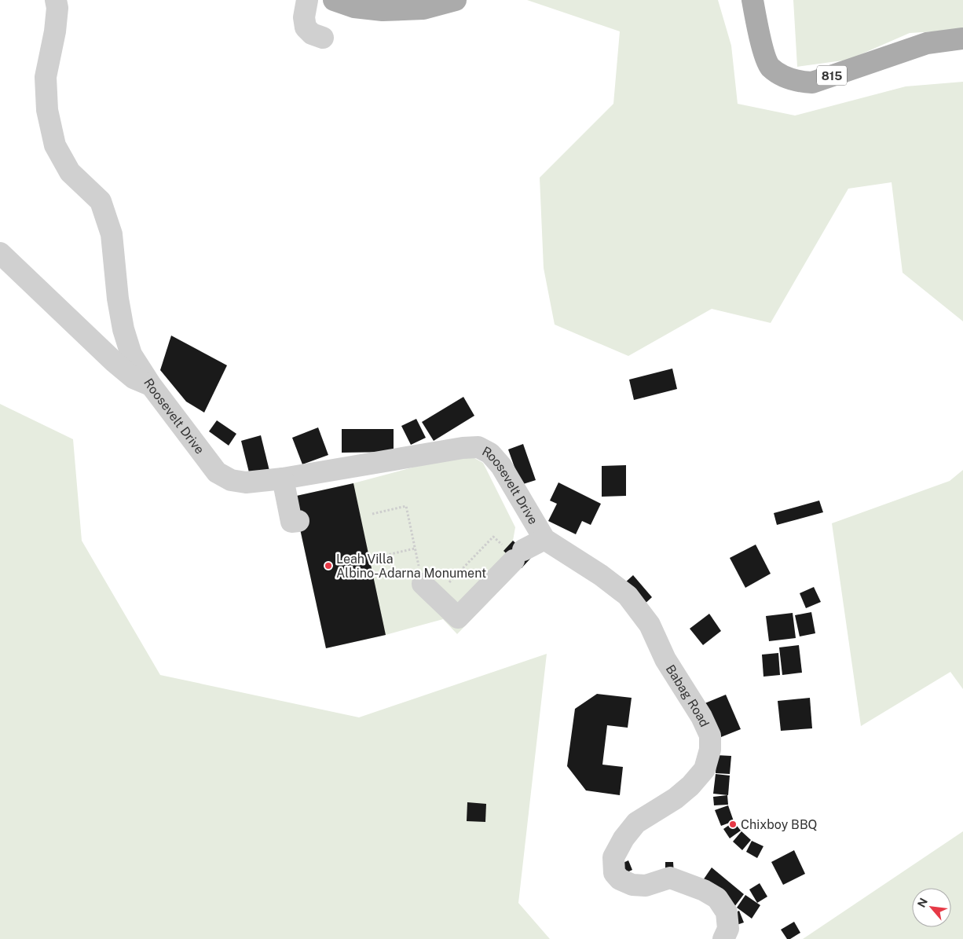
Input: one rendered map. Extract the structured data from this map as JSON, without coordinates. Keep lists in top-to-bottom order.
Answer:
{
  "streets": {
    "main road": ["815"],
    "street": ["Roosevelt Drive", "Babag Road"]
  },
  "crossings": [
    ["Roosevelt Drive", "Babag Road"]
  ],
  "places": ["Leah Villa Albino-Adarna Monument", "Chixboy BBQ"],
  "north": "top left"
}
